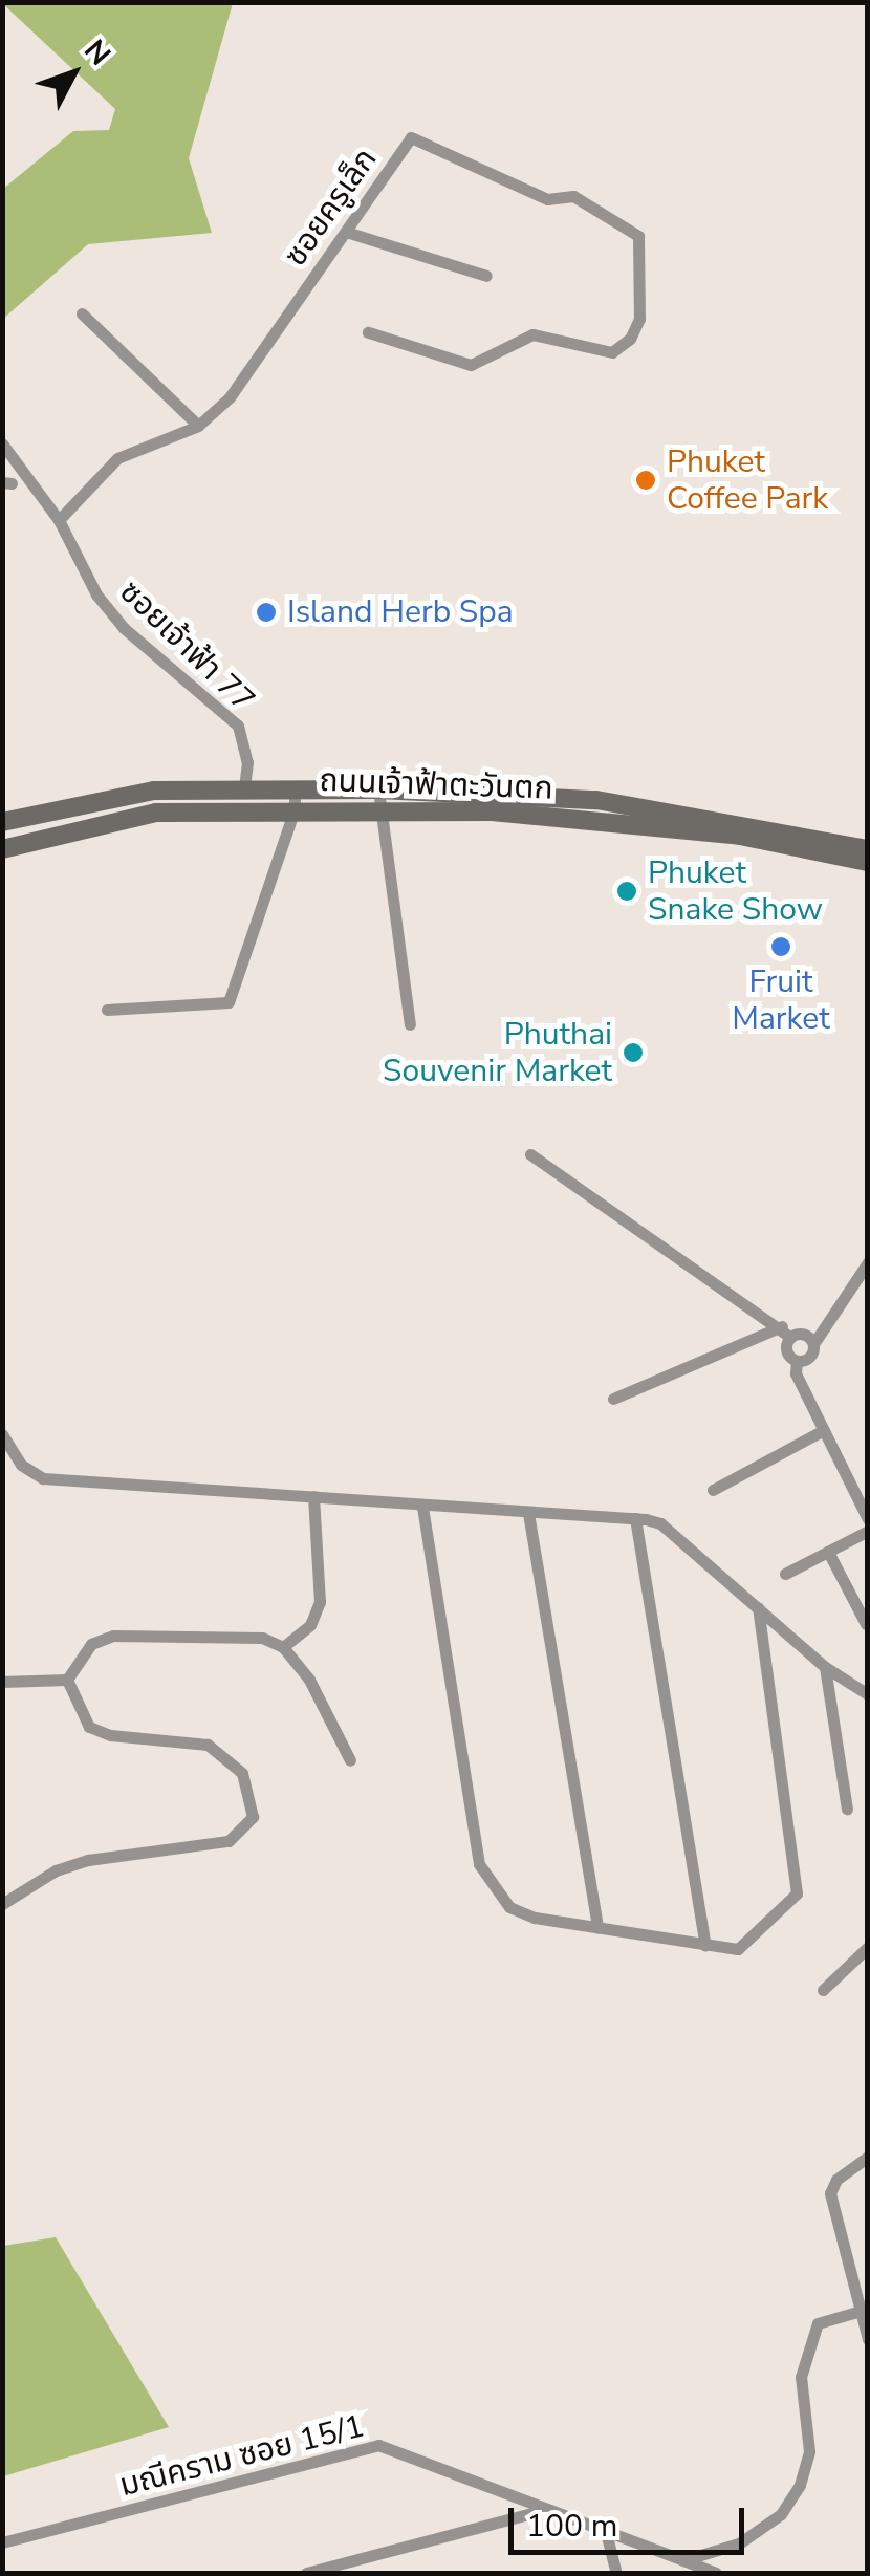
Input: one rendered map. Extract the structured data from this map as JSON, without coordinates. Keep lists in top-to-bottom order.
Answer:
{
  "streets": {
    "main road": ["ถนนเจ้าฟ้าตะวันตก"],
    "street": ["ซอยครูเล็ก", "ซอยเจ้าฟ้า 77", "มณีคราม ซอย 15/1"]
  },
  "crossings": [
    ["ซอยครูเล็ก", "ซอยเจ้าฟ้า 77"],
    ["ซอยเจ้าฟ้า 77", "ถนนเจ้าฟ้าตะวันตก"]
  ],
  "places": [
    "Phuket Coffee Park",
    "Island Herb Spa",
    "Phuket Snake Show",
    "Fruit Market",
    "Phuthai Souvenir Market"
  ],
  "scale_bar": "100 m",
  "north": "top right"
}
